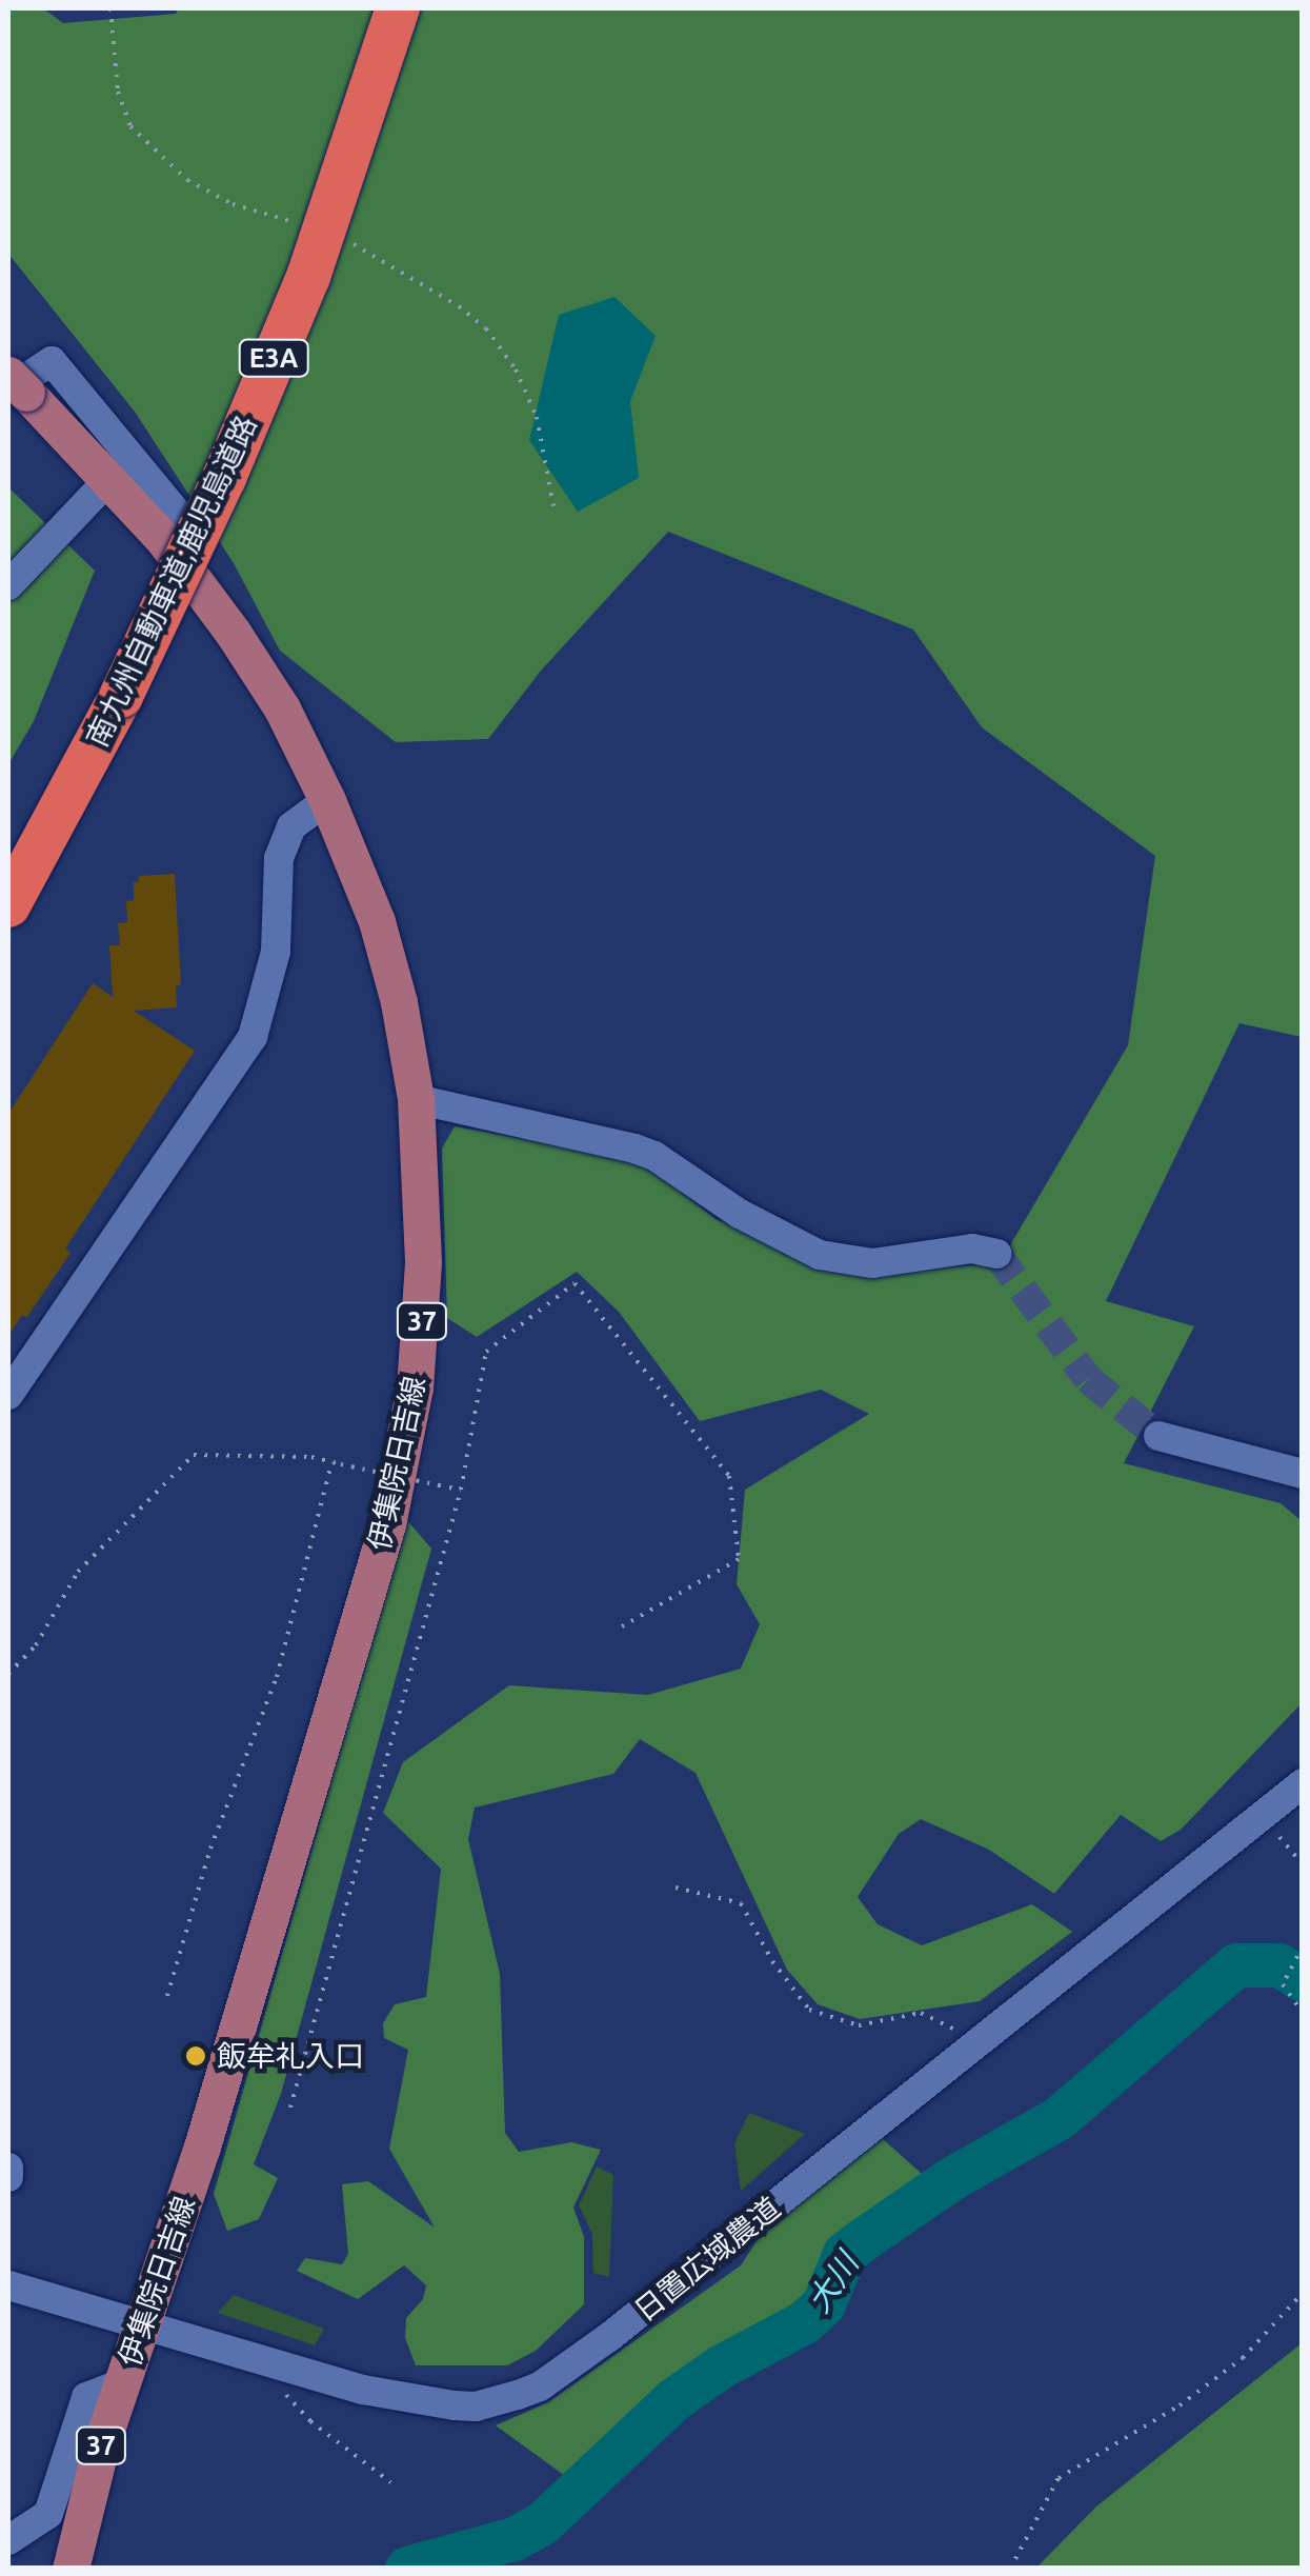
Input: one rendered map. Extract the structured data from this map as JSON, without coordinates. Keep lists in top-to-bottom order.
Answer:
{
  "streets": {
    "highway": ["E3A", "南九州自動車道;鹿児島道路"],
    "main road": ["37", "伊集院日吉線"],
    "street": ["日置広域農道"]
  },
  "crossings": [
    ["伊集院日吉線", "日置広域農道"]
  ],
  "water": ["大川"],
  "places": ["飯牟礼入口"]
}
